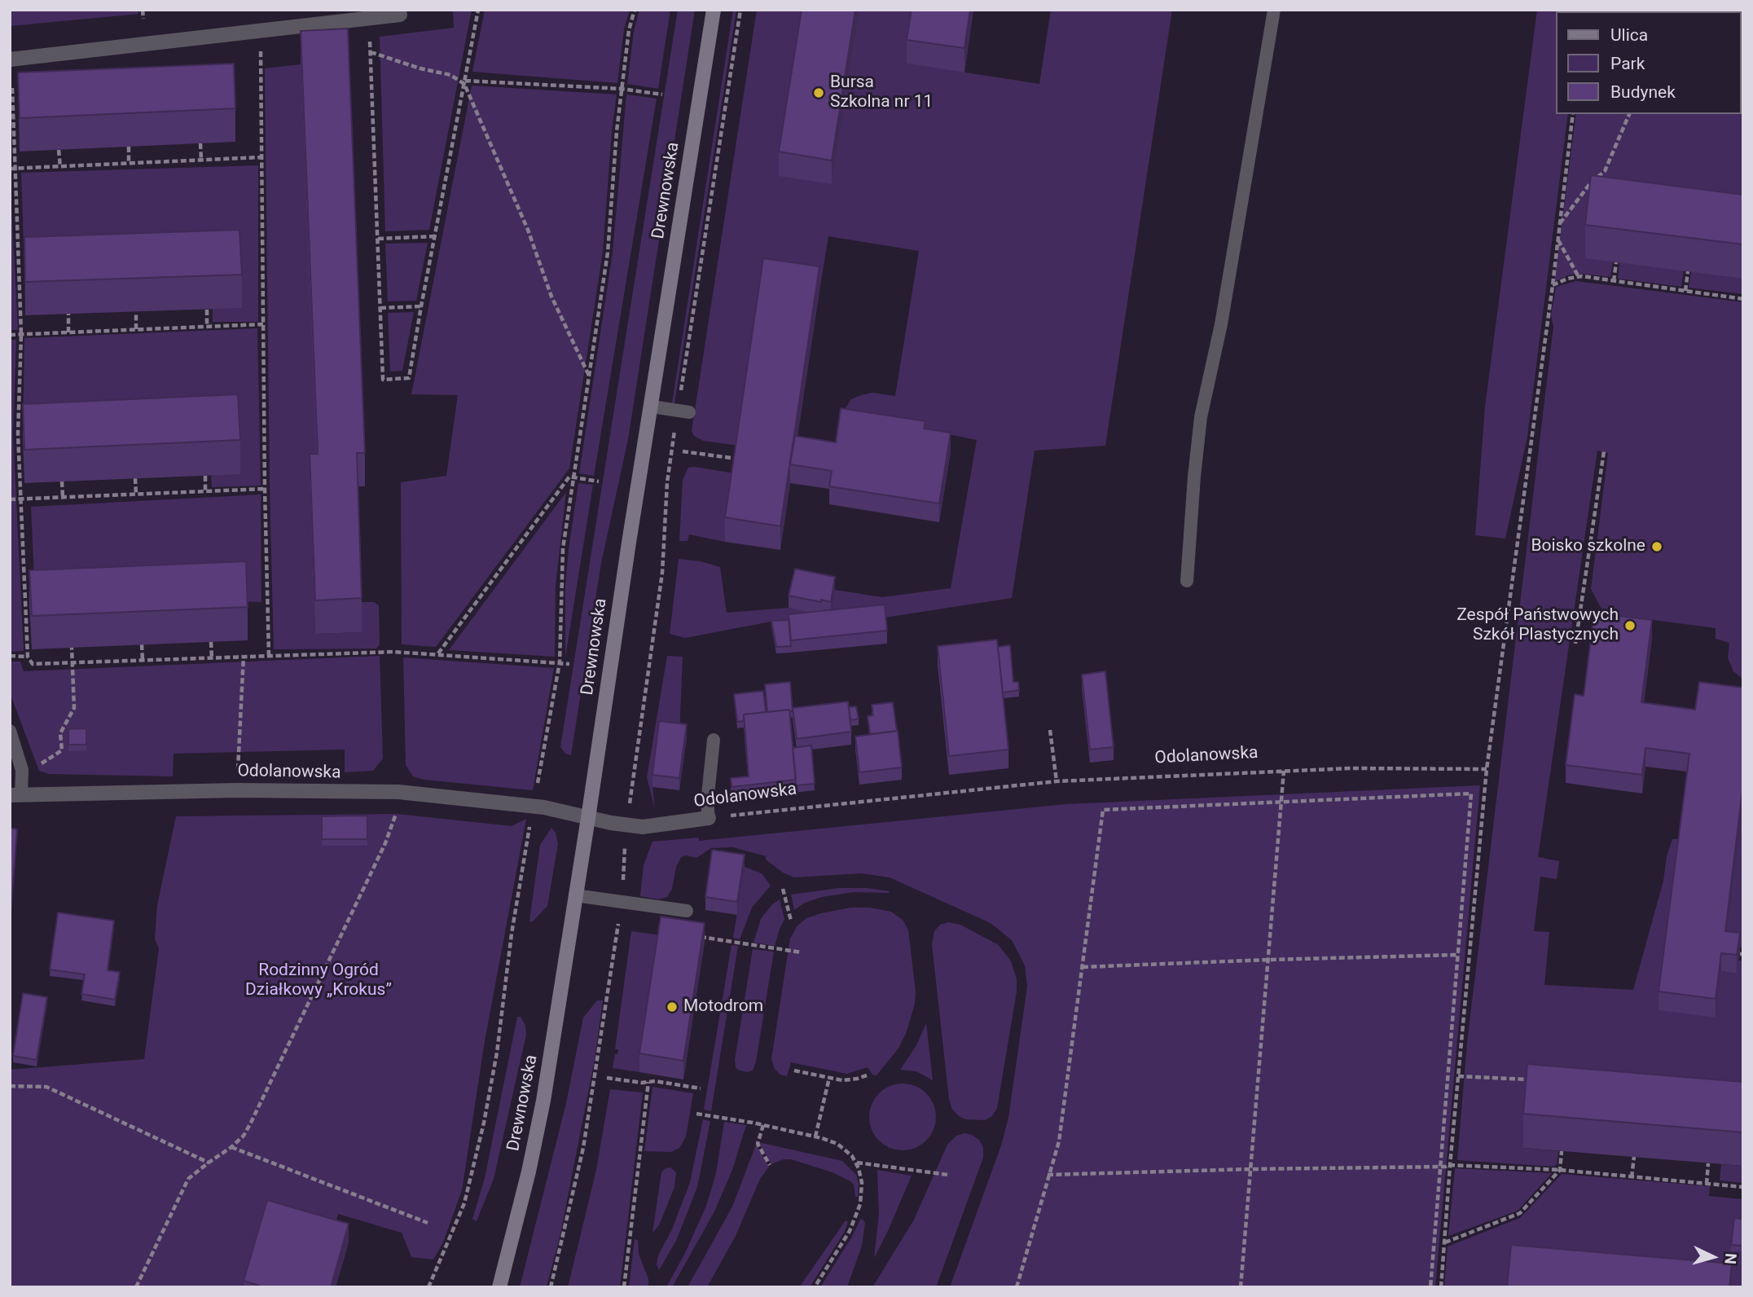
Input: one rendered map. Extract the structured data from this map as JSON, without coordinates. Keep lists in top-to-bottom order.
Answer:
{
  "streets": {
    "main road": ["Drewnowska"],
    "street": ["Odolanowska"]
  },
  "crossings": [
    ["Drewnowska", "Odolanowska"]
  ],
  "parks": ["Rodzinny Ogród Działkowy „Krokus”"],
  "places": [
    "Bursa Szkolna nr 11",
    "Boisko szkolne",
    "Zespół Państwowych Szkół Plastycznych",
    "Motodrom"
  ],
  "legend": ["Ulica", "Park", "Budynek"],
  "north": "right"
}
